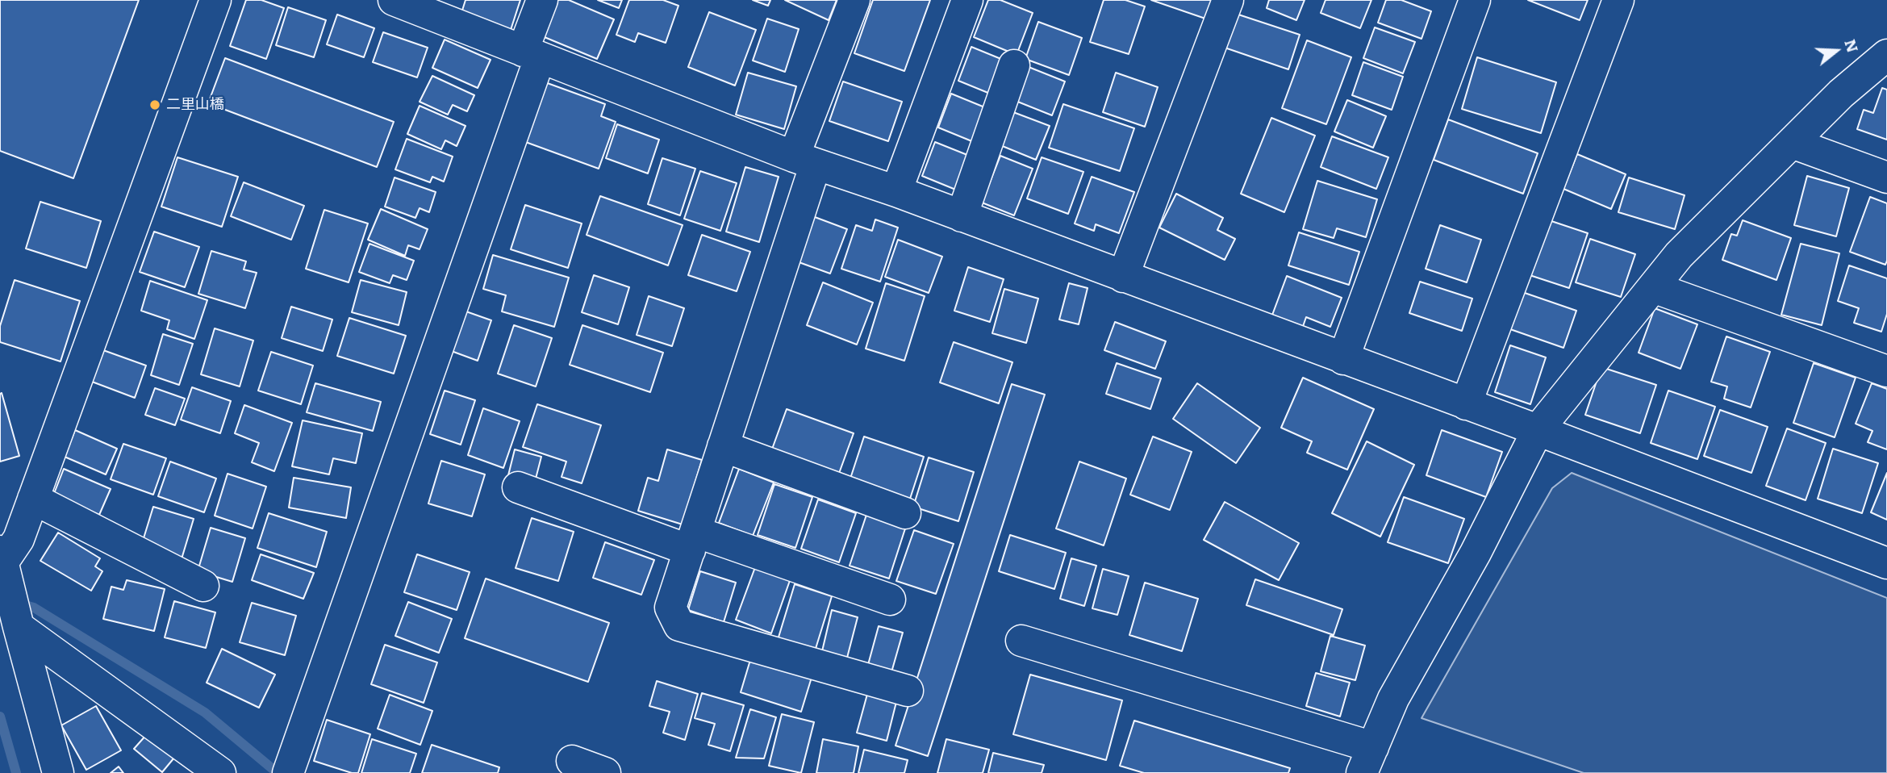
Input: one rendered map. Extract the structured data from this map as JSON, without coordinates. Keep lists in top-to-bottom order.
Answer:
{
  "places": ["二里山橋"],
  "north": "right"
}
